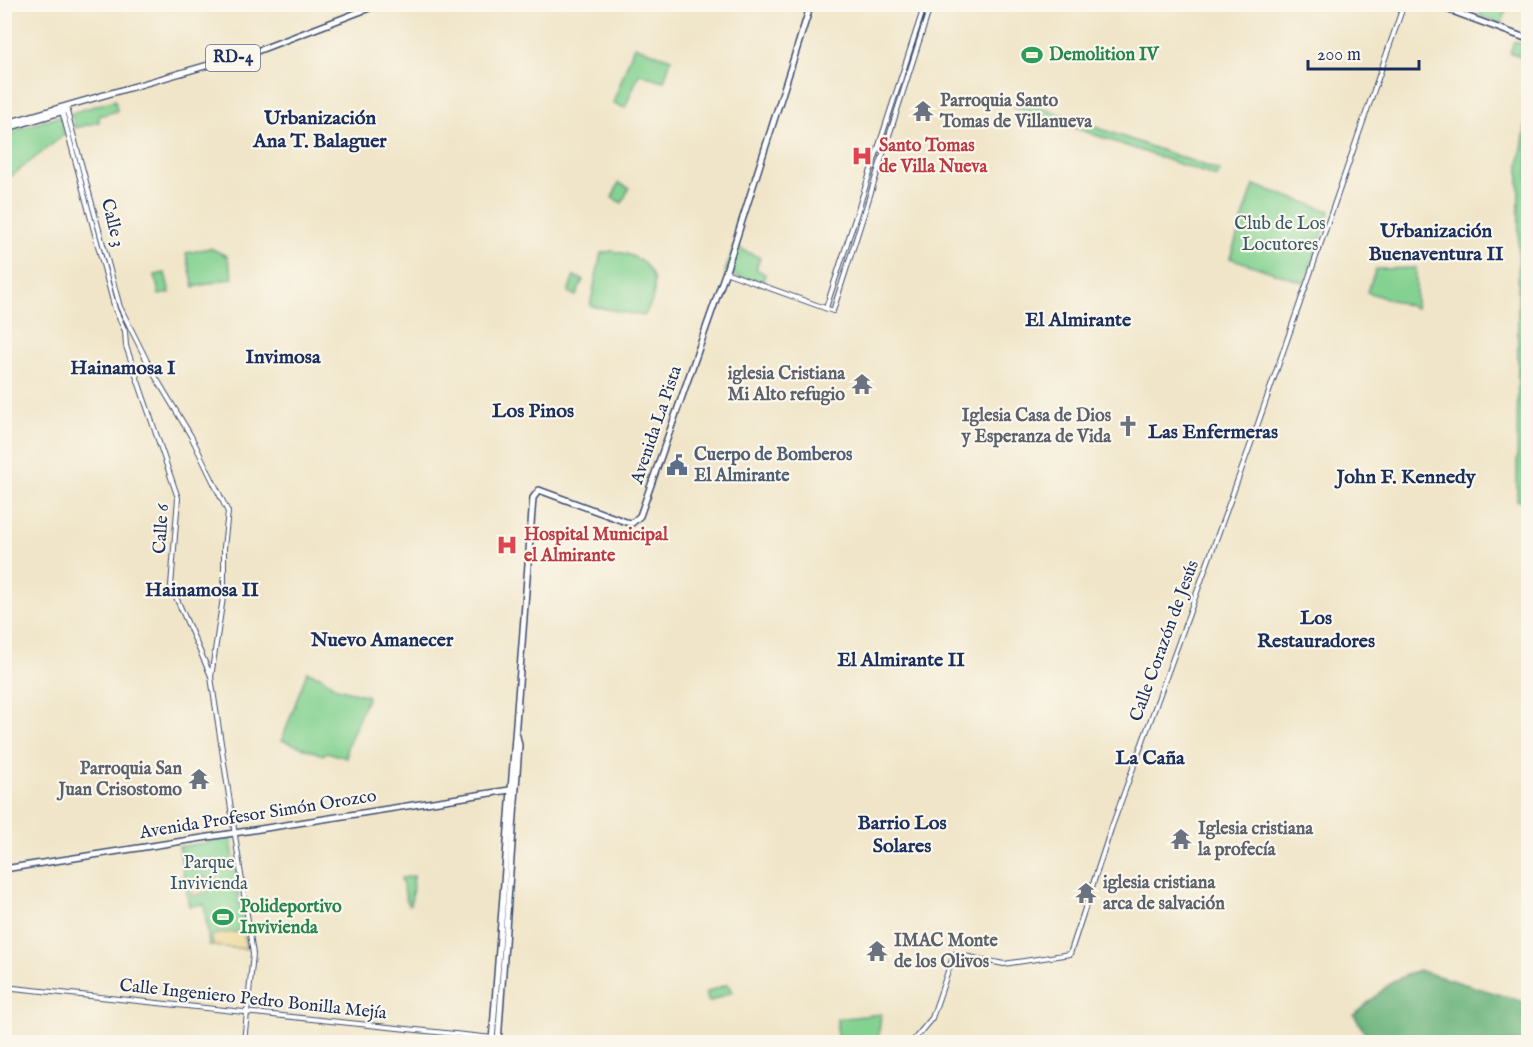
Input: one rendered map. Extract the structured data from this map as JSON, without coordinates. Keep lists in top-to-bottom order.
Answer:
{
  "streets": {
    "main road": ["RD-4", "Avenida La Pista", "Avenida Profesor Simón Orozco"],
    "street": [
      "Calle 3",
      "Calle 6",
      "Calle Corazón de Jesús",
      "Calle Ingeniero Pedro Bonilla Mejía"
    ]
  },
  "crossings": [
    ["RD-4", "Calle 3"],
    ["Calle 3", "Calle 6"],
    ["Avenida La Pista", "Avenida Profesor Simón Orozco"],
    ["Avenida La Pista", "Calle Ingeniero Pedro Bonilla Mejía"]
  ],
  "districts": [
    "Urbanización Ana T. Balaguer",
    "Urbanización Buenaventura II",
    "El Almirante",
    "Invimosa",
    "Hainamosa I",
    "Los Pinos",
    "Las Enfermeras",
    "John F. Kennedy",
    "Hainamosa II",
    "Los Restauradores",
    "Nuevo Amanecer",
    "El Almirante II",
    "La Caña",
    "Barrio Los Solares"
  ],
  "parks": ["Club de Los Locutores", "Parque Invivienda"],
  "places": {
    "sports": ["Demolition IV", "Polideportivo Invivienda"],
    "temple": [
      "Parroquia Santo Tomas de Villanueva",
      "iglesia Cristiana Mi Alto refugio",
      "Parroquia San Juan Crisostomo",
      "Iglesia cristiana la profecía",
      "iglesia cristiana arca de salvación",
      "IMAC Monte de los Olivos"
    ],
    "hospital": ["Santo Tomas de Villa Nueva", "Hospital Municipal el Almirante"],
    "church": ["Iglesia Casa de Dios y Esperanza de Vida"],
    "public building": ["Cuerpo de Bomberos El Almirante"]
  },
  "scale_bar": "200 m"
}
